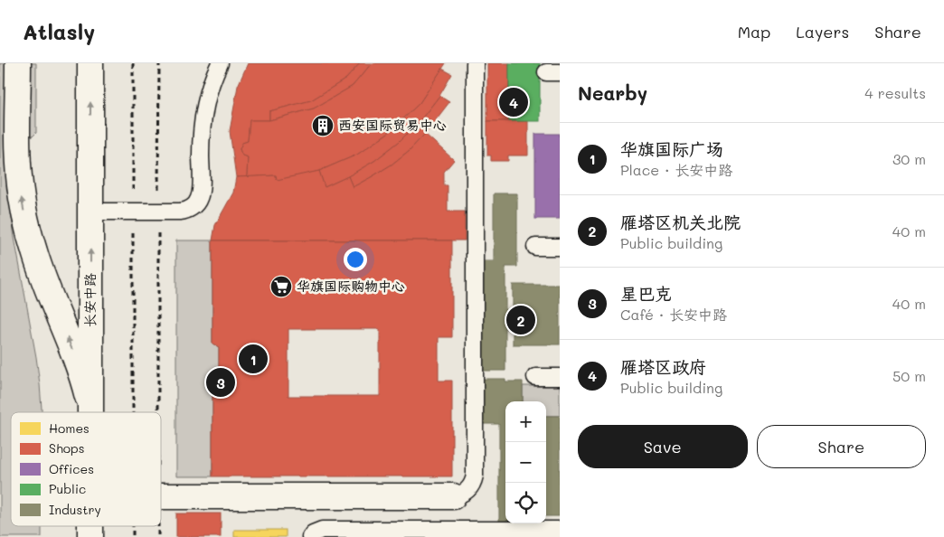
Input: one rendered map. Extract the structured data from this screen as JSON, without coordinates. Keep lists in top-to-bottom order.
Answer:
{
  "streets": {
    "street": ["长安中路"]
  },
  "places": {
    "building": ["西安国际贸易中心"],
    "supermarket": ["华旗国际购物中心"]
  },
  "legend": [
    "Homes",
    "Shops",
    "Offices",
    "Public",
    "Industry"
  ],
  "page": {
    "header": "Atlasly",
    "nav": ["Map", "Layers", "Share"],
    "heading": ["Nearby", "4 results"],
    "pins": [
      "4",
      "2",
      "1",
      "3"
    ],
    "list": [
      {
        "mark": "1",
        "name": "华旗国际广场",
        "note": "Place · 长安中路",
        "value": "30 m"
      },
      {
        "mark": "2",
        "name": "雁塔区机关北院",
        "note": "Public building",
        "value": "40 m"
      },
      {
        "mark": "3",
        "name": "星巴克",
        "note": "Café · 长安中路",
        "value": "40 m"
      },
      {
        "mark": "4",
        "name": "雁塔区政府",
        "note": "Public building",
        "value": "50 m"
      }
    ],
    "map_buttons": ["+", "−"],
    "buttons": ["Save", "Share"]
  }
}
